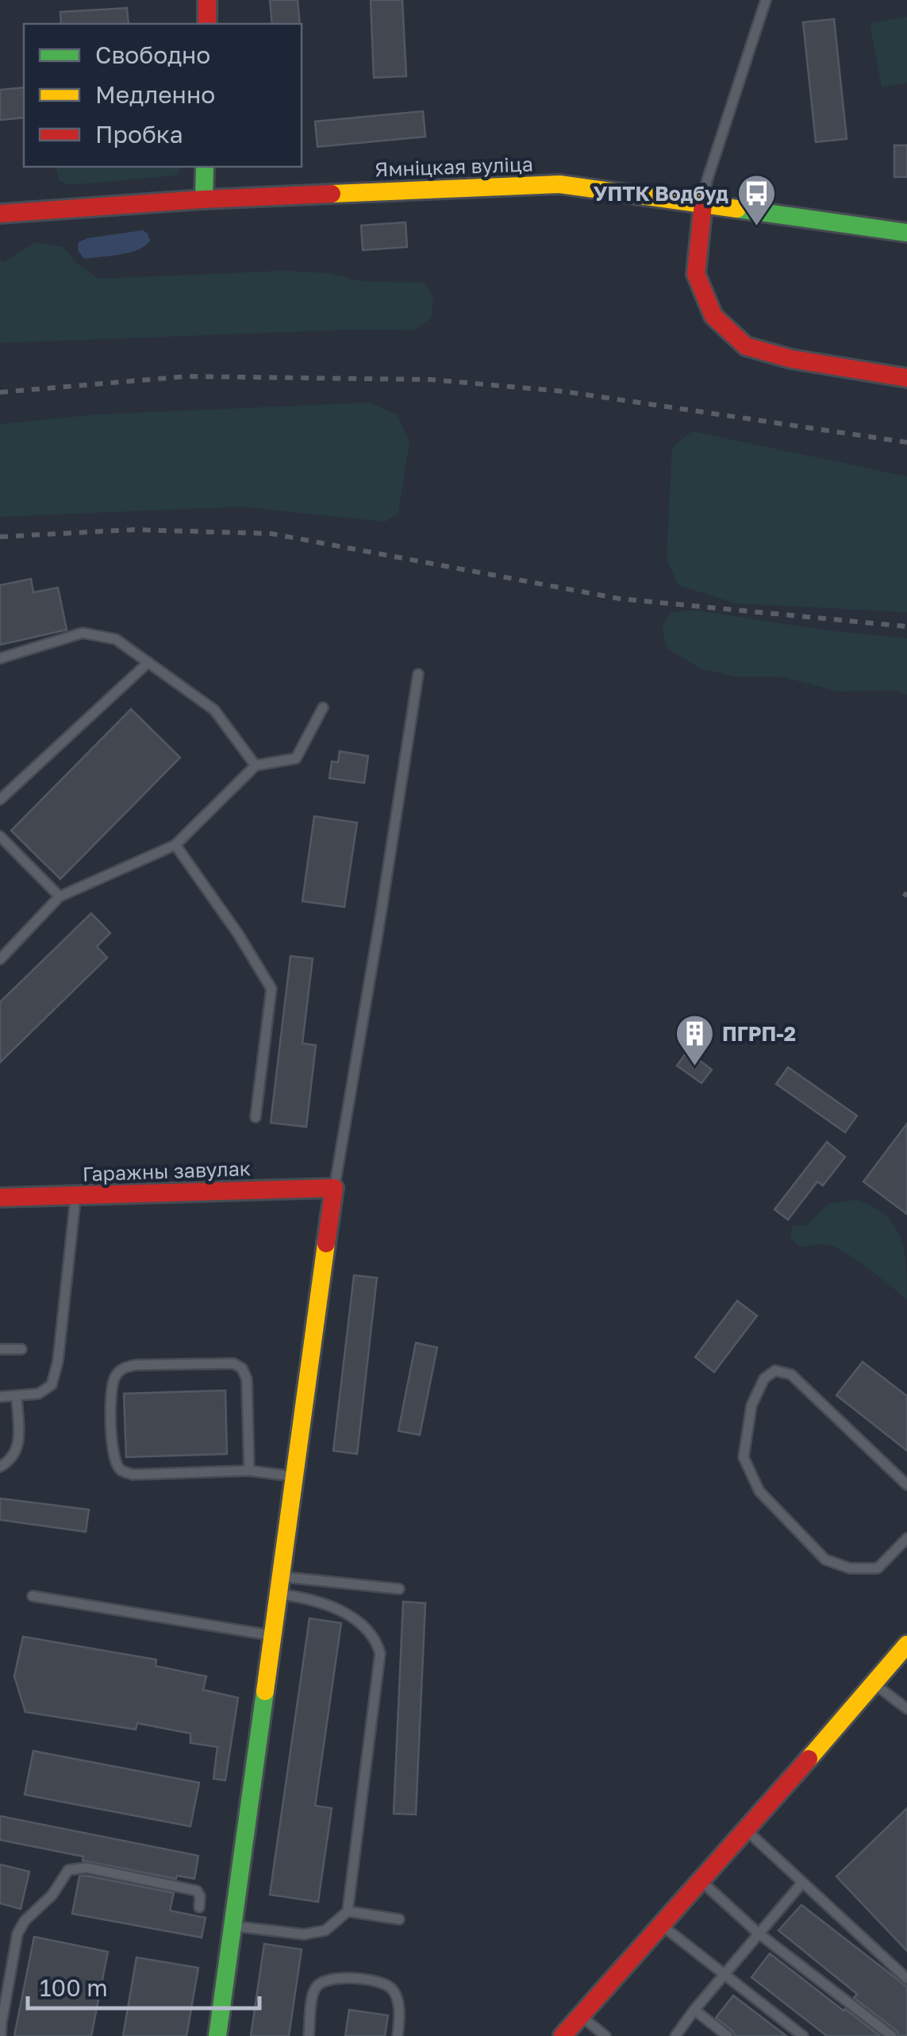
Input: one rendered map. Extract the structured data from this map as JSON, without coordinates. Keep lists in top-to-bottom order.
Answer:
{
  "streets": {
    "street": ["Ямніцкая вуліца", "Гаражны завулак"]
  },
  "places": {
    "bus stop": ["УПТК Водбуд"],
    "building": ["ПГРП-2"]
  },
  "legend": ["Свободно", "Медленно", "Пробка"],
  "scale_bar": "100 m"
}
